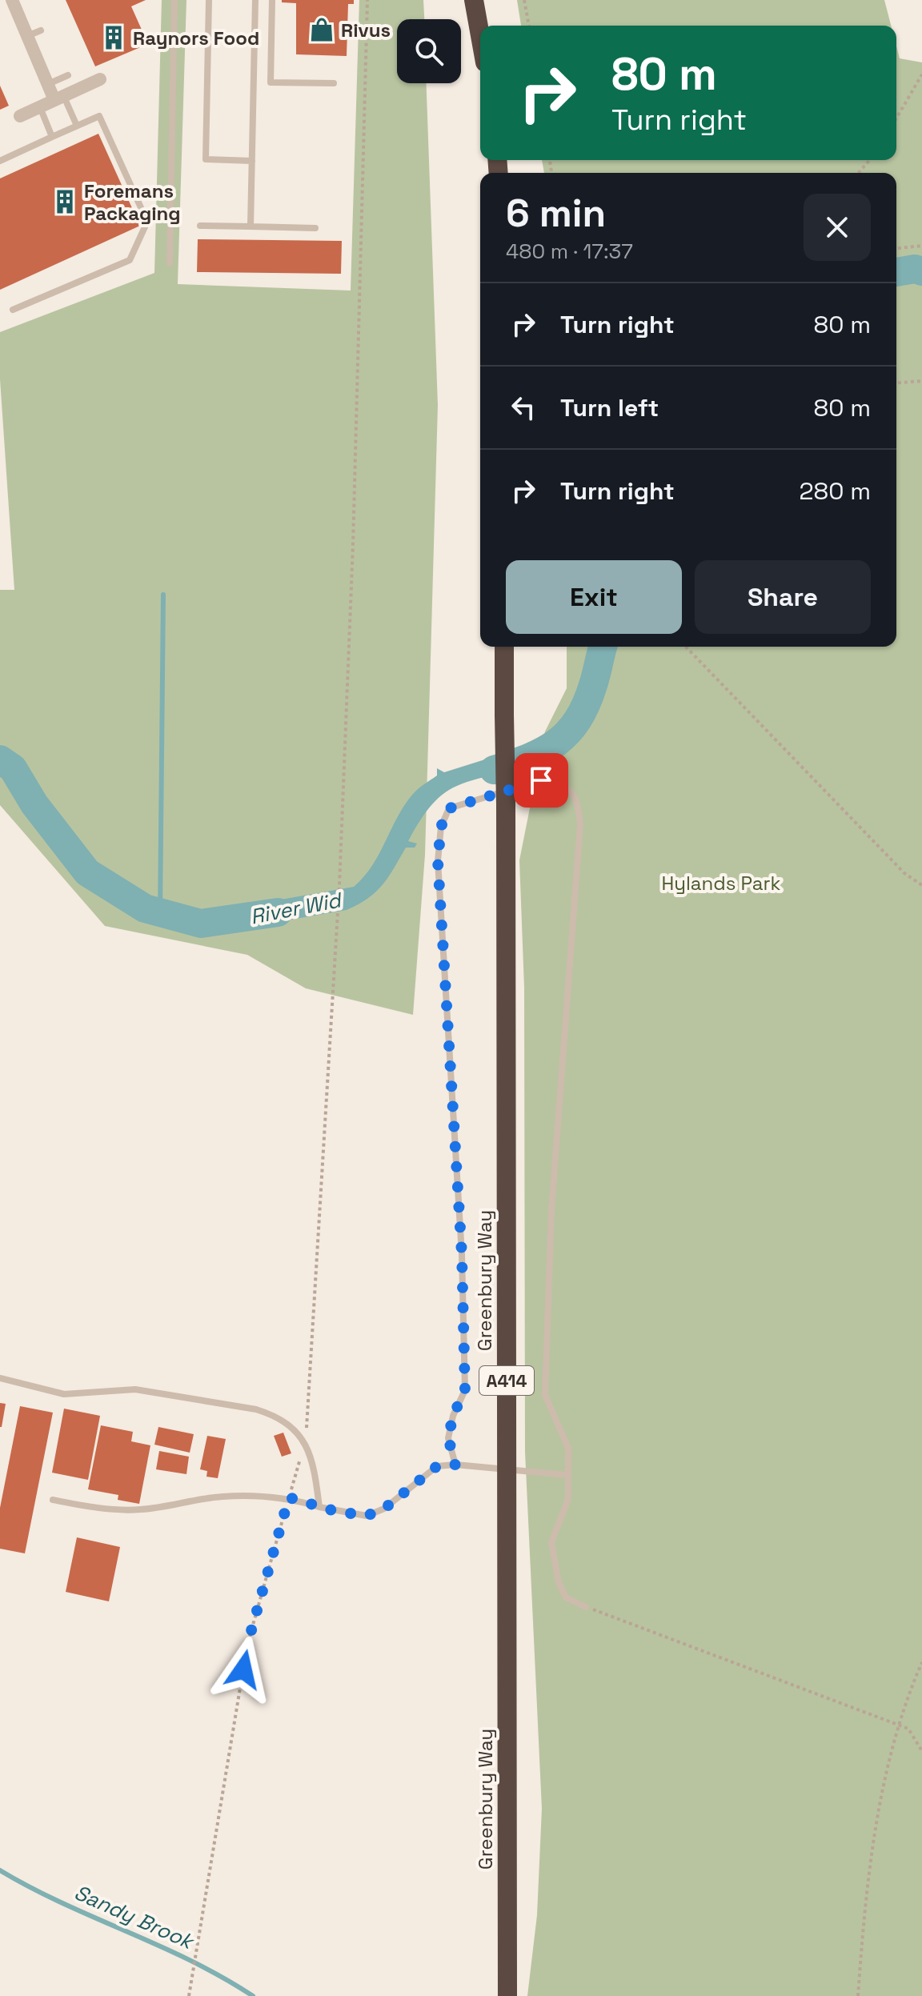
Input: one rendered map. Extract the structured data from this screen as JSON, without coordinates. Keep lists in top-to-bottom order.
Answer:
{
  "streets": {
    "highway": ["Greenbury Way", "A414"]
  },
  "water": ["River Wid", "Sandy Brook"],
  "parks": ["Hylands Park"],
  "places": {
    "shop": ["Rivus"],
    "building": ["Raynors Food", "Foremans Packaging"]
  },
  "page": {
    "turn": ["80 m", "Turn right"],
    "heading": ["6 min", "480 m · 17:37"],
    "list": [
      {
        "name": "Turn right",
        "value": "80 m"
      },
      {
        "name": "Turn left",
        "value": "80 m"
      },
      {
        "name": "Turn right",
        "value": "280 m"
      }
    ],
    "buttons": ["Exit", "Share"]
  }
}
